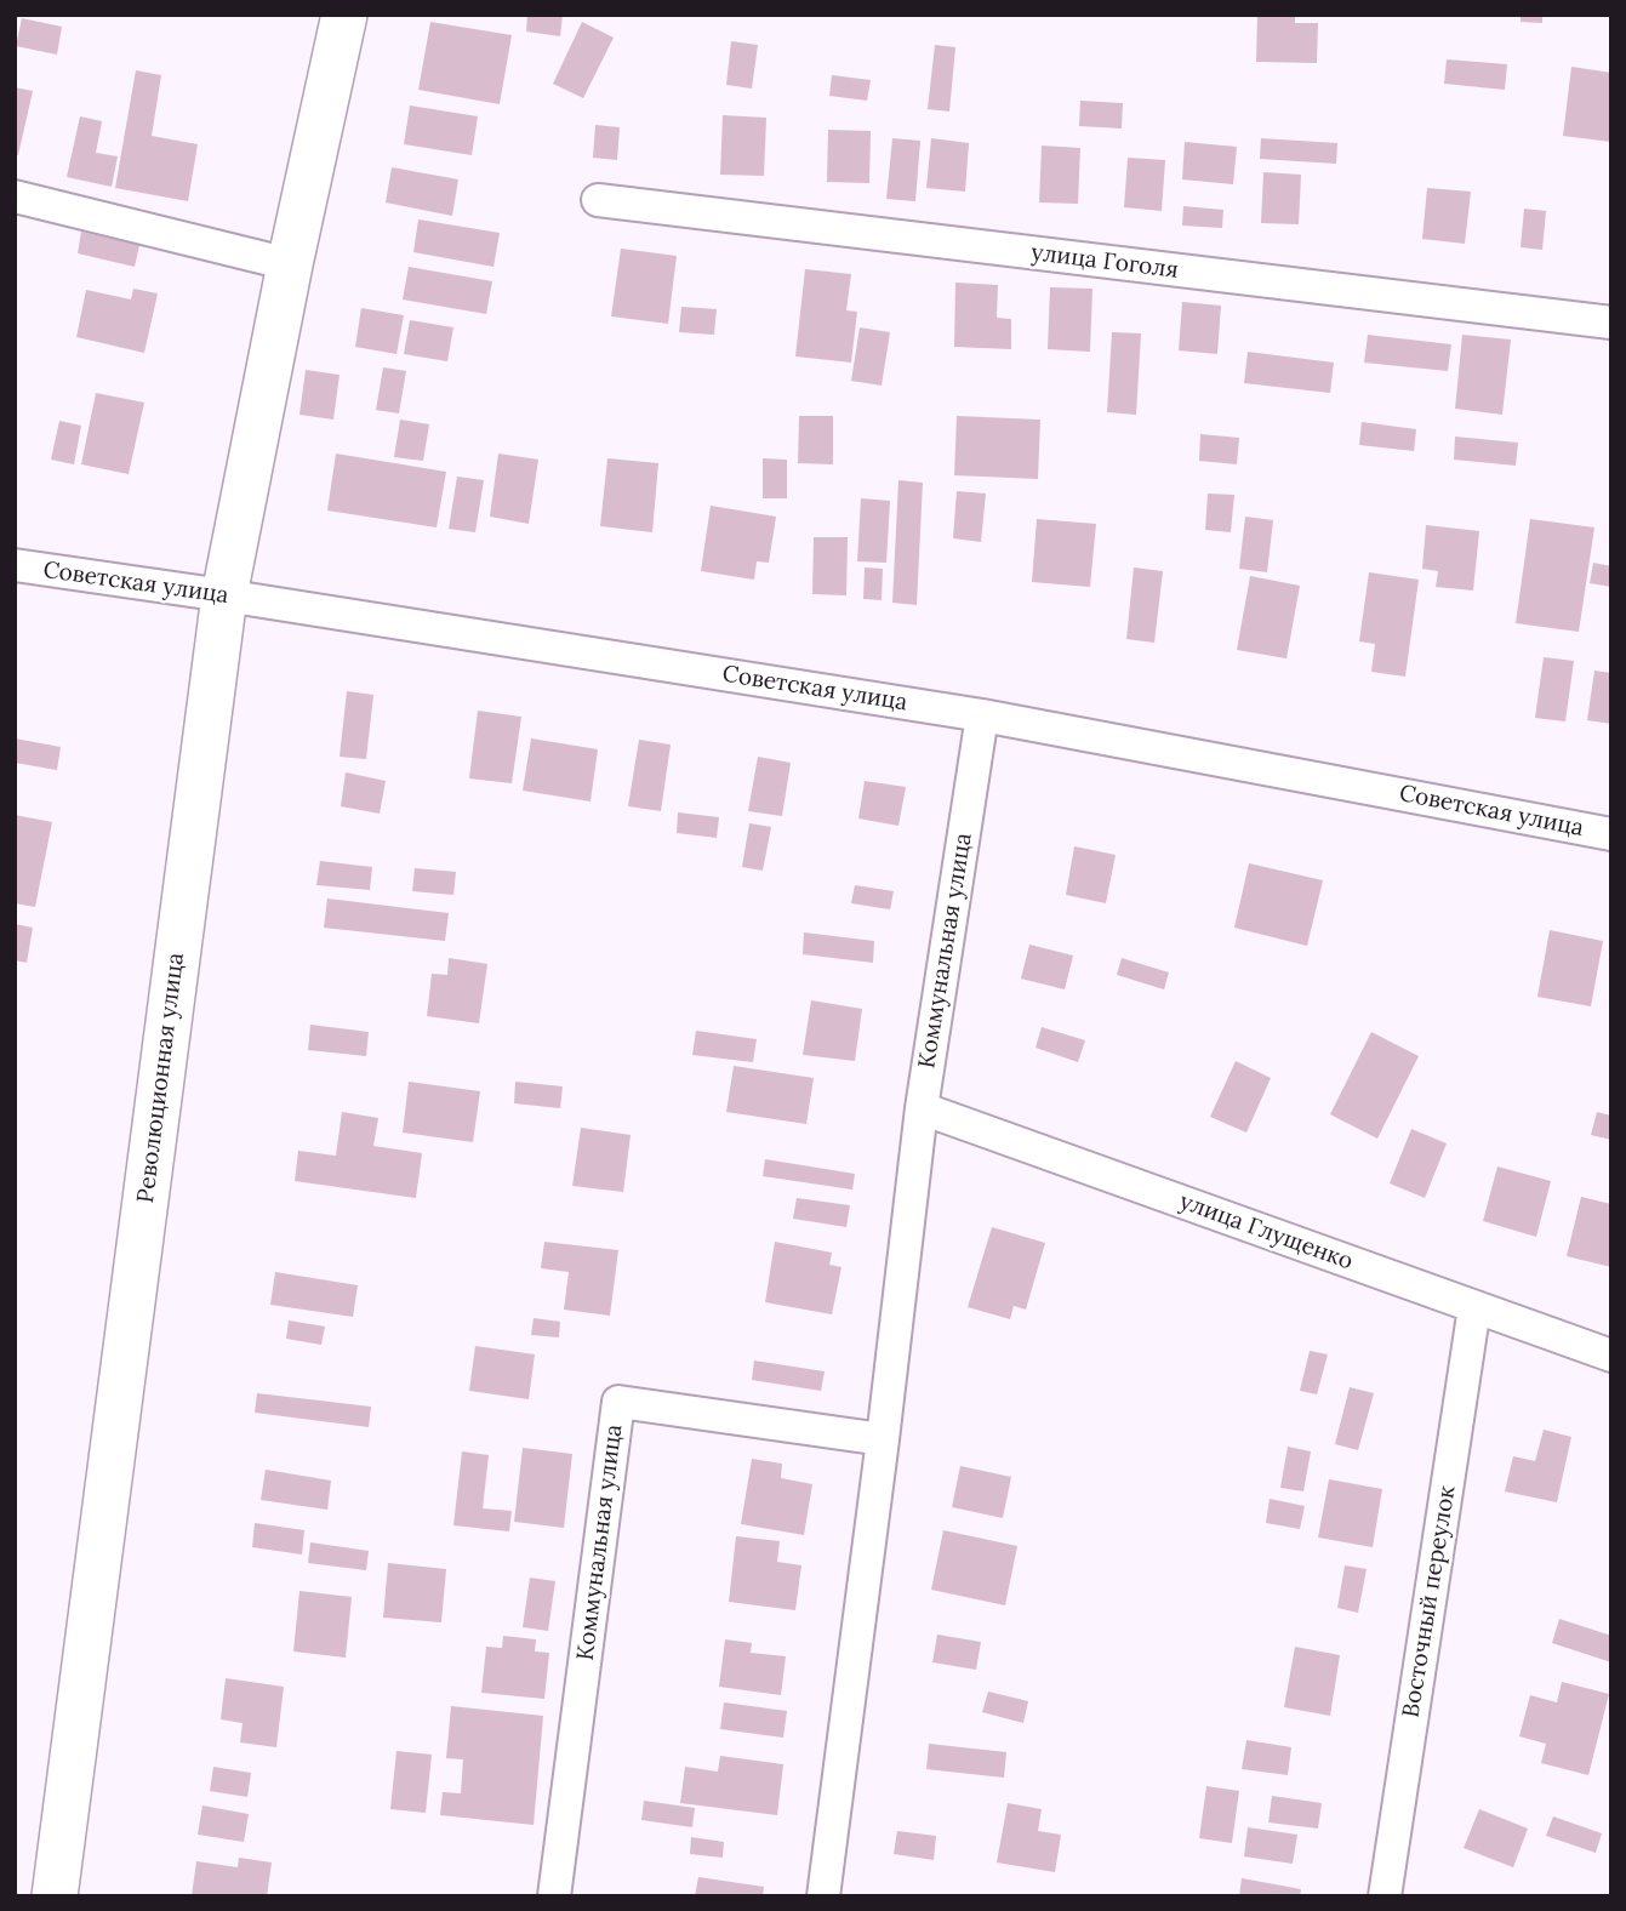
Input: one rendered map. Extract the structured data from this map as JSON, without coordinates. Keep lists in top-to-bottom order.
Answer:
{
  "streets": {
    "street": [
      "улица Гоголя",
      "Советская улица",
      "Коммунальная улица",
      "Революционная улица",
      "улица Глущенко",
      "Восточный переулок"
    ]
  },
  "crossings": [
    ["Советская улица", "Коммунальная улица"],
    ["Советская улица", "Революционная улица"],
    ["Коммунальная улица", "улица Глущенко"],
    ["улица Глущенко", "Восточный переулок"]
  ]
}
